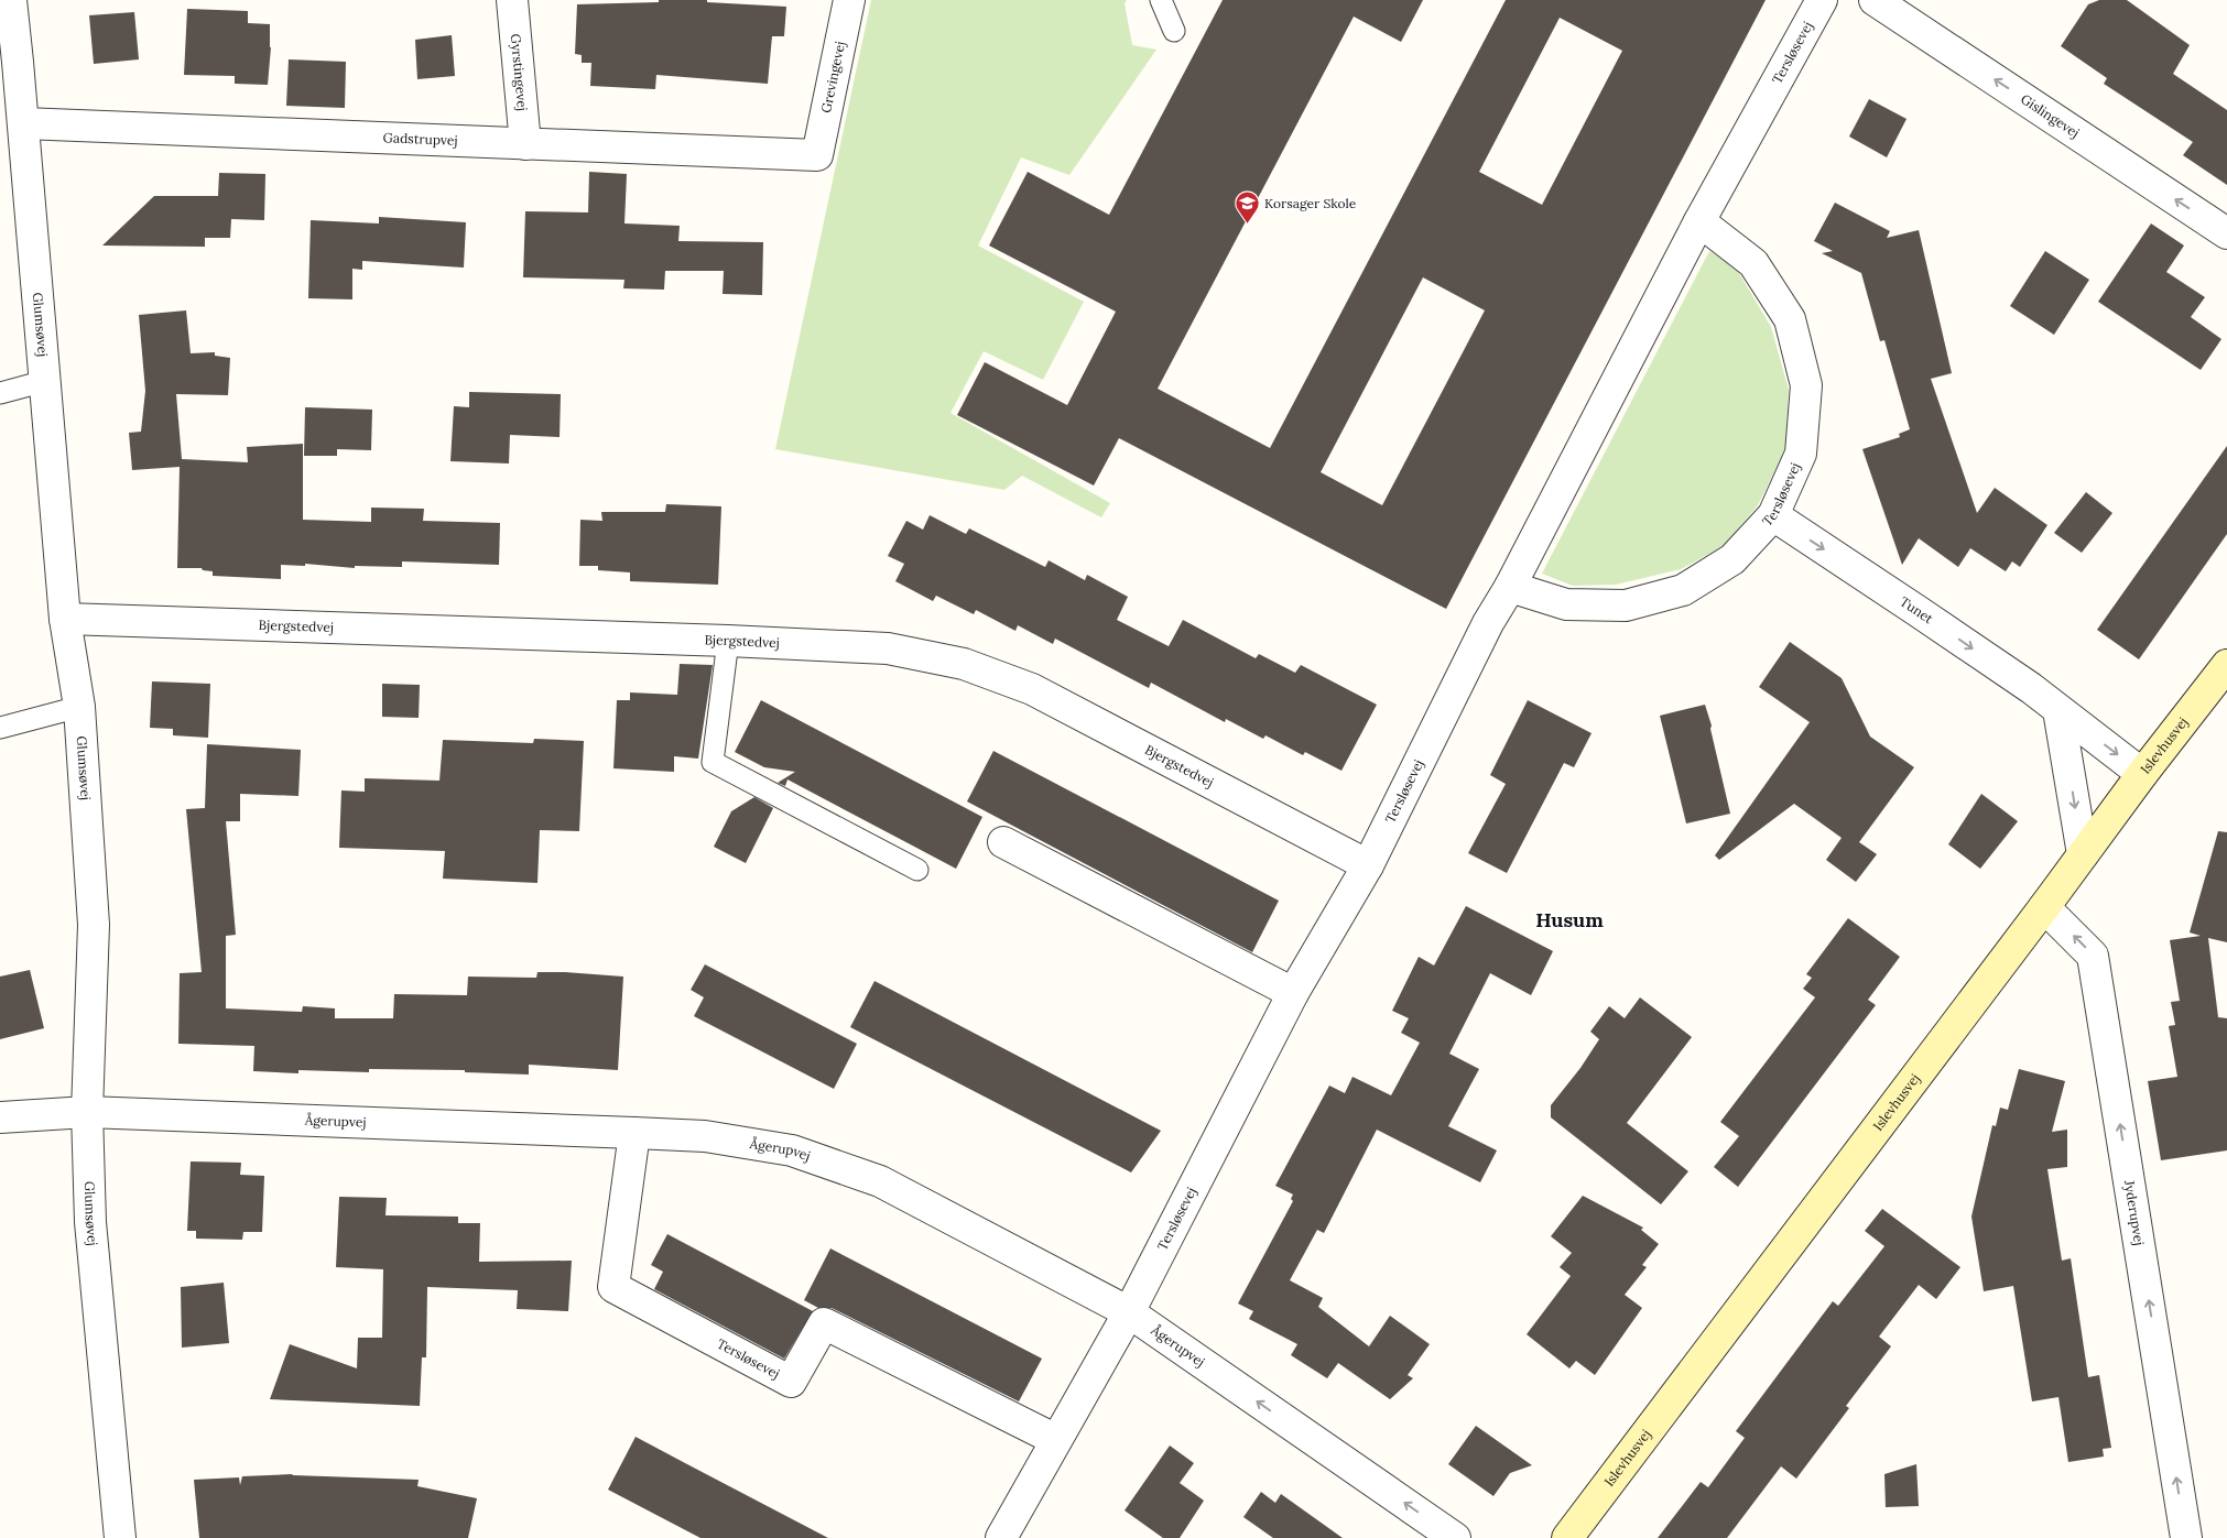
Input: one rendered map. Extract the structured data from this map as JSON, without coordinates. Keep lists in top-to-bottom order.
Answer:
{
  "streets": {
    "street": [
      "Tersløsevej",
      "Gyrstingevej",
      "Grevingevej",
      "Gislingevej",
      "Gadstrupvej",
      "Glumsøvej",
      "Tunet",
      "Bjergstedvej",
      "Islevhusvej",
      "Ågerupvej",
      "Jyderupvej"
    ]
  },
  "crossings": [
    ["Tersløsevej", "Tunet"],
    ["Tersløsevej", "Bjergstedvej"],
    ["Tersløsevej", "Ågerupvej"],
    ["Gyrstingevej", "Gadstrupvej"],
    ["Grevingevej", "Gadstrupvej"],
    ["Gadstrupvej", "Glumsøvej"],
    ["Glumsøvej", "Bjergstedvej"],
    ["Glumsøvej", "Ågerupvej"],
    ["Tunet", "Islevhusvej"],
    ["Islevhusvej", "Jyderupvej"]
  ],
  "one_way": ["Gislingevej", "Tunet", "Jyderupvej"],
  "districts": ["Husum"],
  "places": {
    "school or university": ["Korsager Skole"]
  }
}
